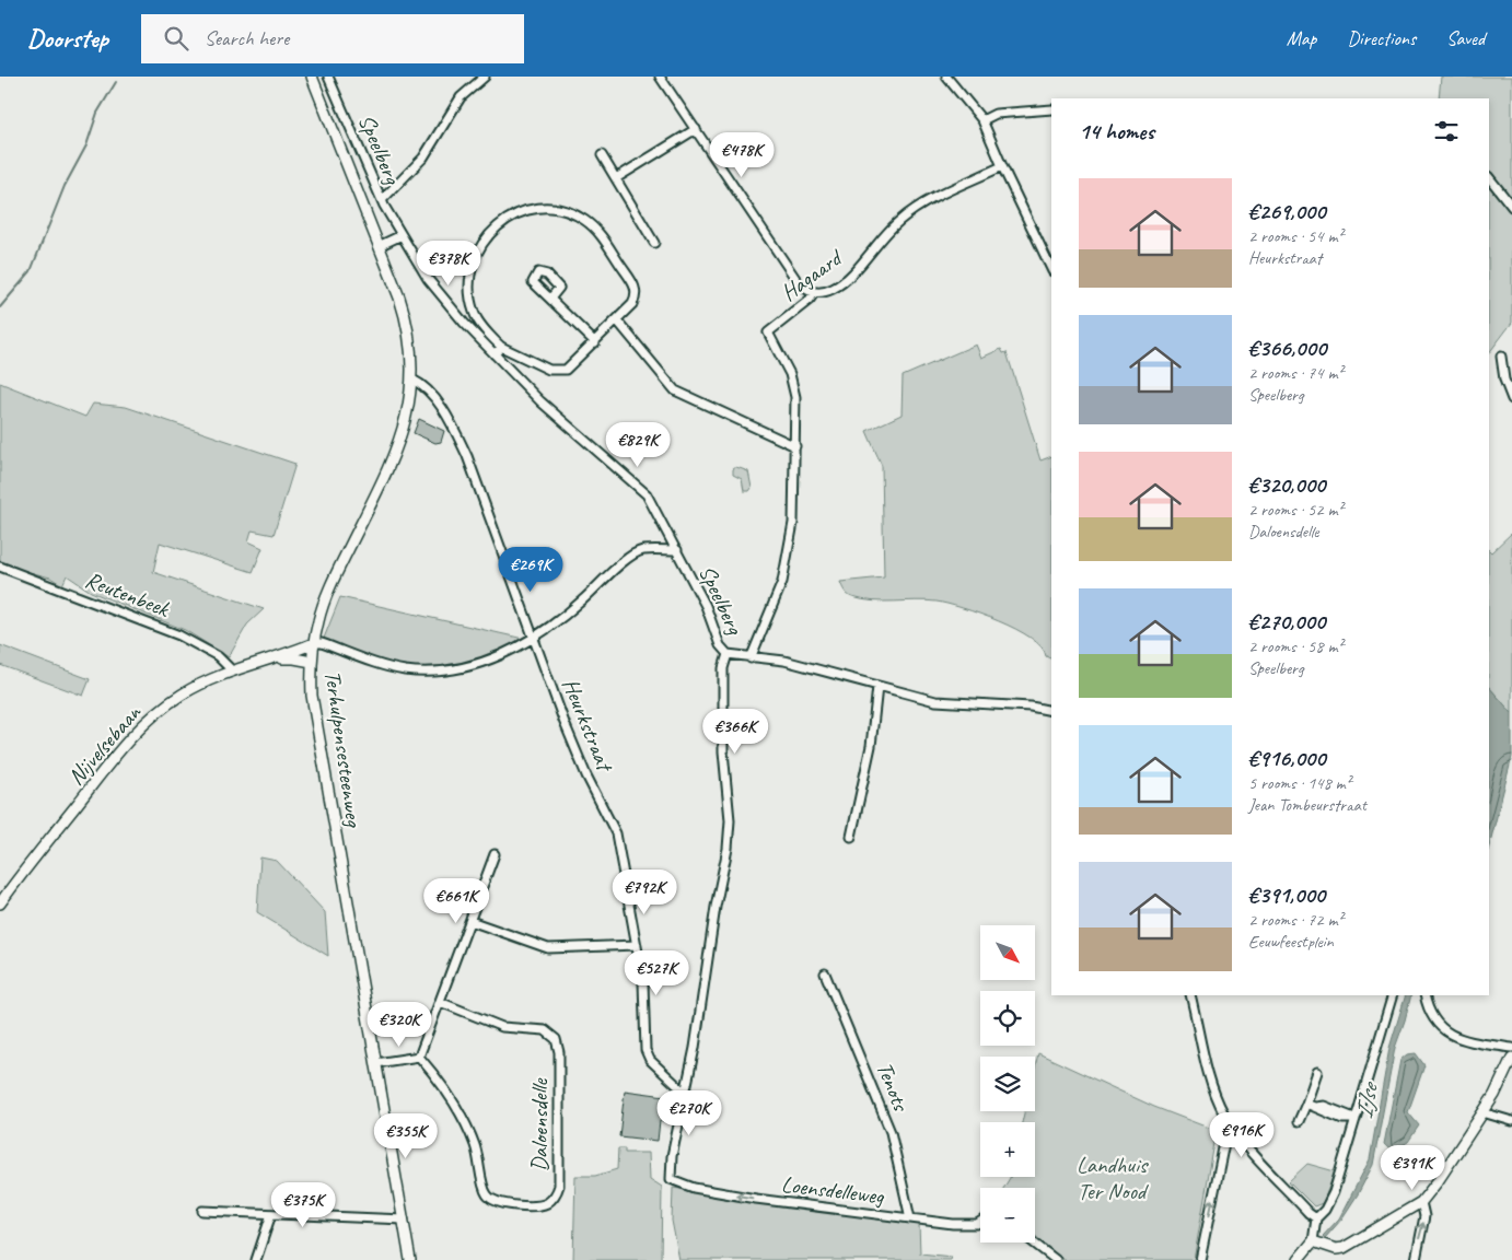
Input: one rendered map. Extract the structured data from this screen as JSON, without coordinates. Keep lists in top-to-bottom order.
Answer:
{
  "streets": {
    "main road": ["Nijvelsebaan", "Terhulpensesteenweg"],
    "street": [
      "Speelberg",
      "Hagaard",
      "Reutenbeek",
      "Heurkstraat",
      "Tenots",
      "Daloensdelle",
      "Loensdelleweg"
    ]
  },
  "crossings": [
    ["Speelberg", "Heurkstraat"],
    ["Speelberg", "Loensdelleweg"],
    ["Reutenbeek", "Nijvelsebaan"],
    ["Heurkstraat", "Terhulpensesteenweg"],
    ["Nijvelsebaan", "Terhulpensesteenweg"],
    ["Tenots", "Loensdelleweg"]
  ],
  "one_way": ["Loensdelleweg"],
  "water": ["IJse"],
  "parks": ["Landhuis Ter Nood"],
  "north": "bottom right",
  "page": {
    "header": "Doorstep",
    "search": "Search here",
    "nav": ["Map", "Directions", "Saved"],
    "heading": "14 homes",
    "price": [
      "€478K",
      "€378K",
      "€829K",
      "€269K",
      "€366K",
      "€792K",
      "€661K",
      "€527K",
      "€320K",
      "€270K",
      "€916K",
      "€355K",
      "€391K",
      "€375K"
    ],
    "list": [
      {
        "name": "€269,000",
        "note": "2 rooms · 54 m² · Heurkstraat"
      },
      {
        "name": "€366,000",
        "note": "2 rooms · 74 m² · Speelberg"
      },
      {
        "name": "€320,000",
        "note": "2 rooms · 52 m² · Daloensdelle"
      },
      {
        "name": "€270,000",
        "note": "2 rooms · 58 m² · Speelberg"
      },
      {
        "name": "€916,000",
        "note": "5 rooms · 148 m² · Jean Tombeurstraat"
      },
      {
        "name": "€391,000",
        "note": "2 rooms · 72 m² · Eeuwfeestplein"
      }
    ],
    "map_buttons": ["+", "−"]
  }
}
